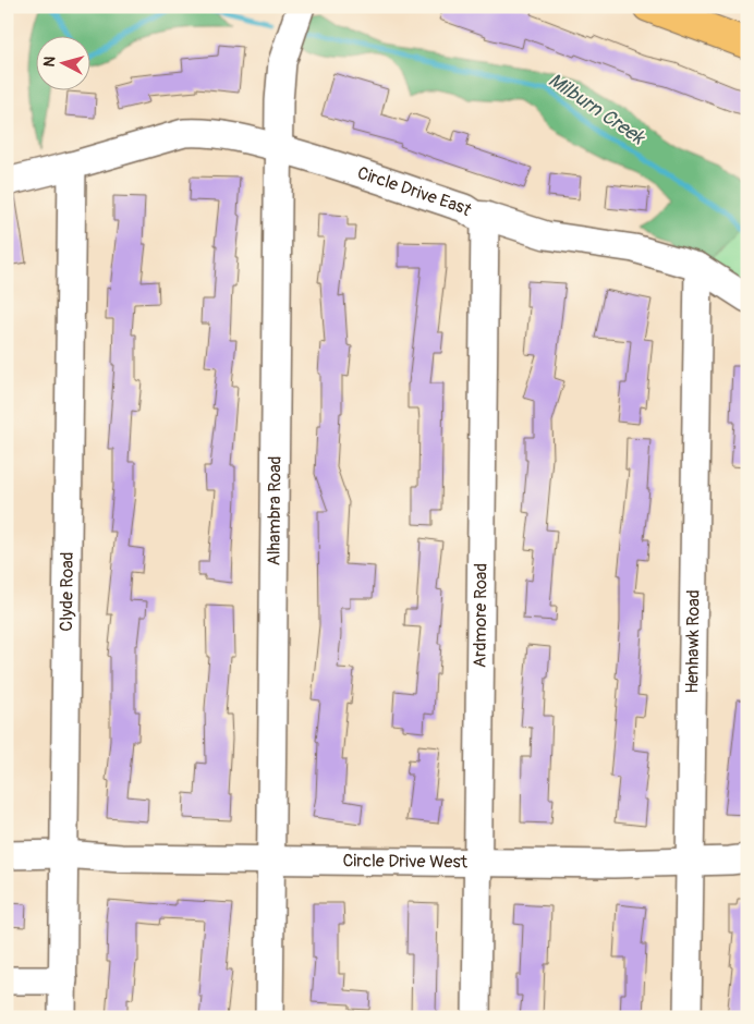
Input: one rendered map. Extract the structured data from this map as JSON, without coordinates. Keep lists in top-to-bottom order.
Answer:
{
  "streets": {
    "street": [
      "Circle Drive East",
      "Alhambra Road",
      "Clyde Road",
      "Ardmore Road",
      "Henhawk Road",
      "Circle Drive West"
    ]
  },
  "crossings": [
    ["Circle Drive East", "Alhambra Road"],
    ["Circle Drive East", "Clyde Road"],
    ["Circle Drive East", "Ardmore Road"],
    ["Circle Drive East", "Henhawk Road"],
    ["Alhambra Road", "Circle Drive West"],
    ["Clyde Road", "Circle Drive West"],
    ["Ardmore Road", "Circle Drive West"],
    ["Henhawk Road", "Circle Drive West"]
  ],
  "water": ["Milburn Creek"],
  "north": "left"
}
